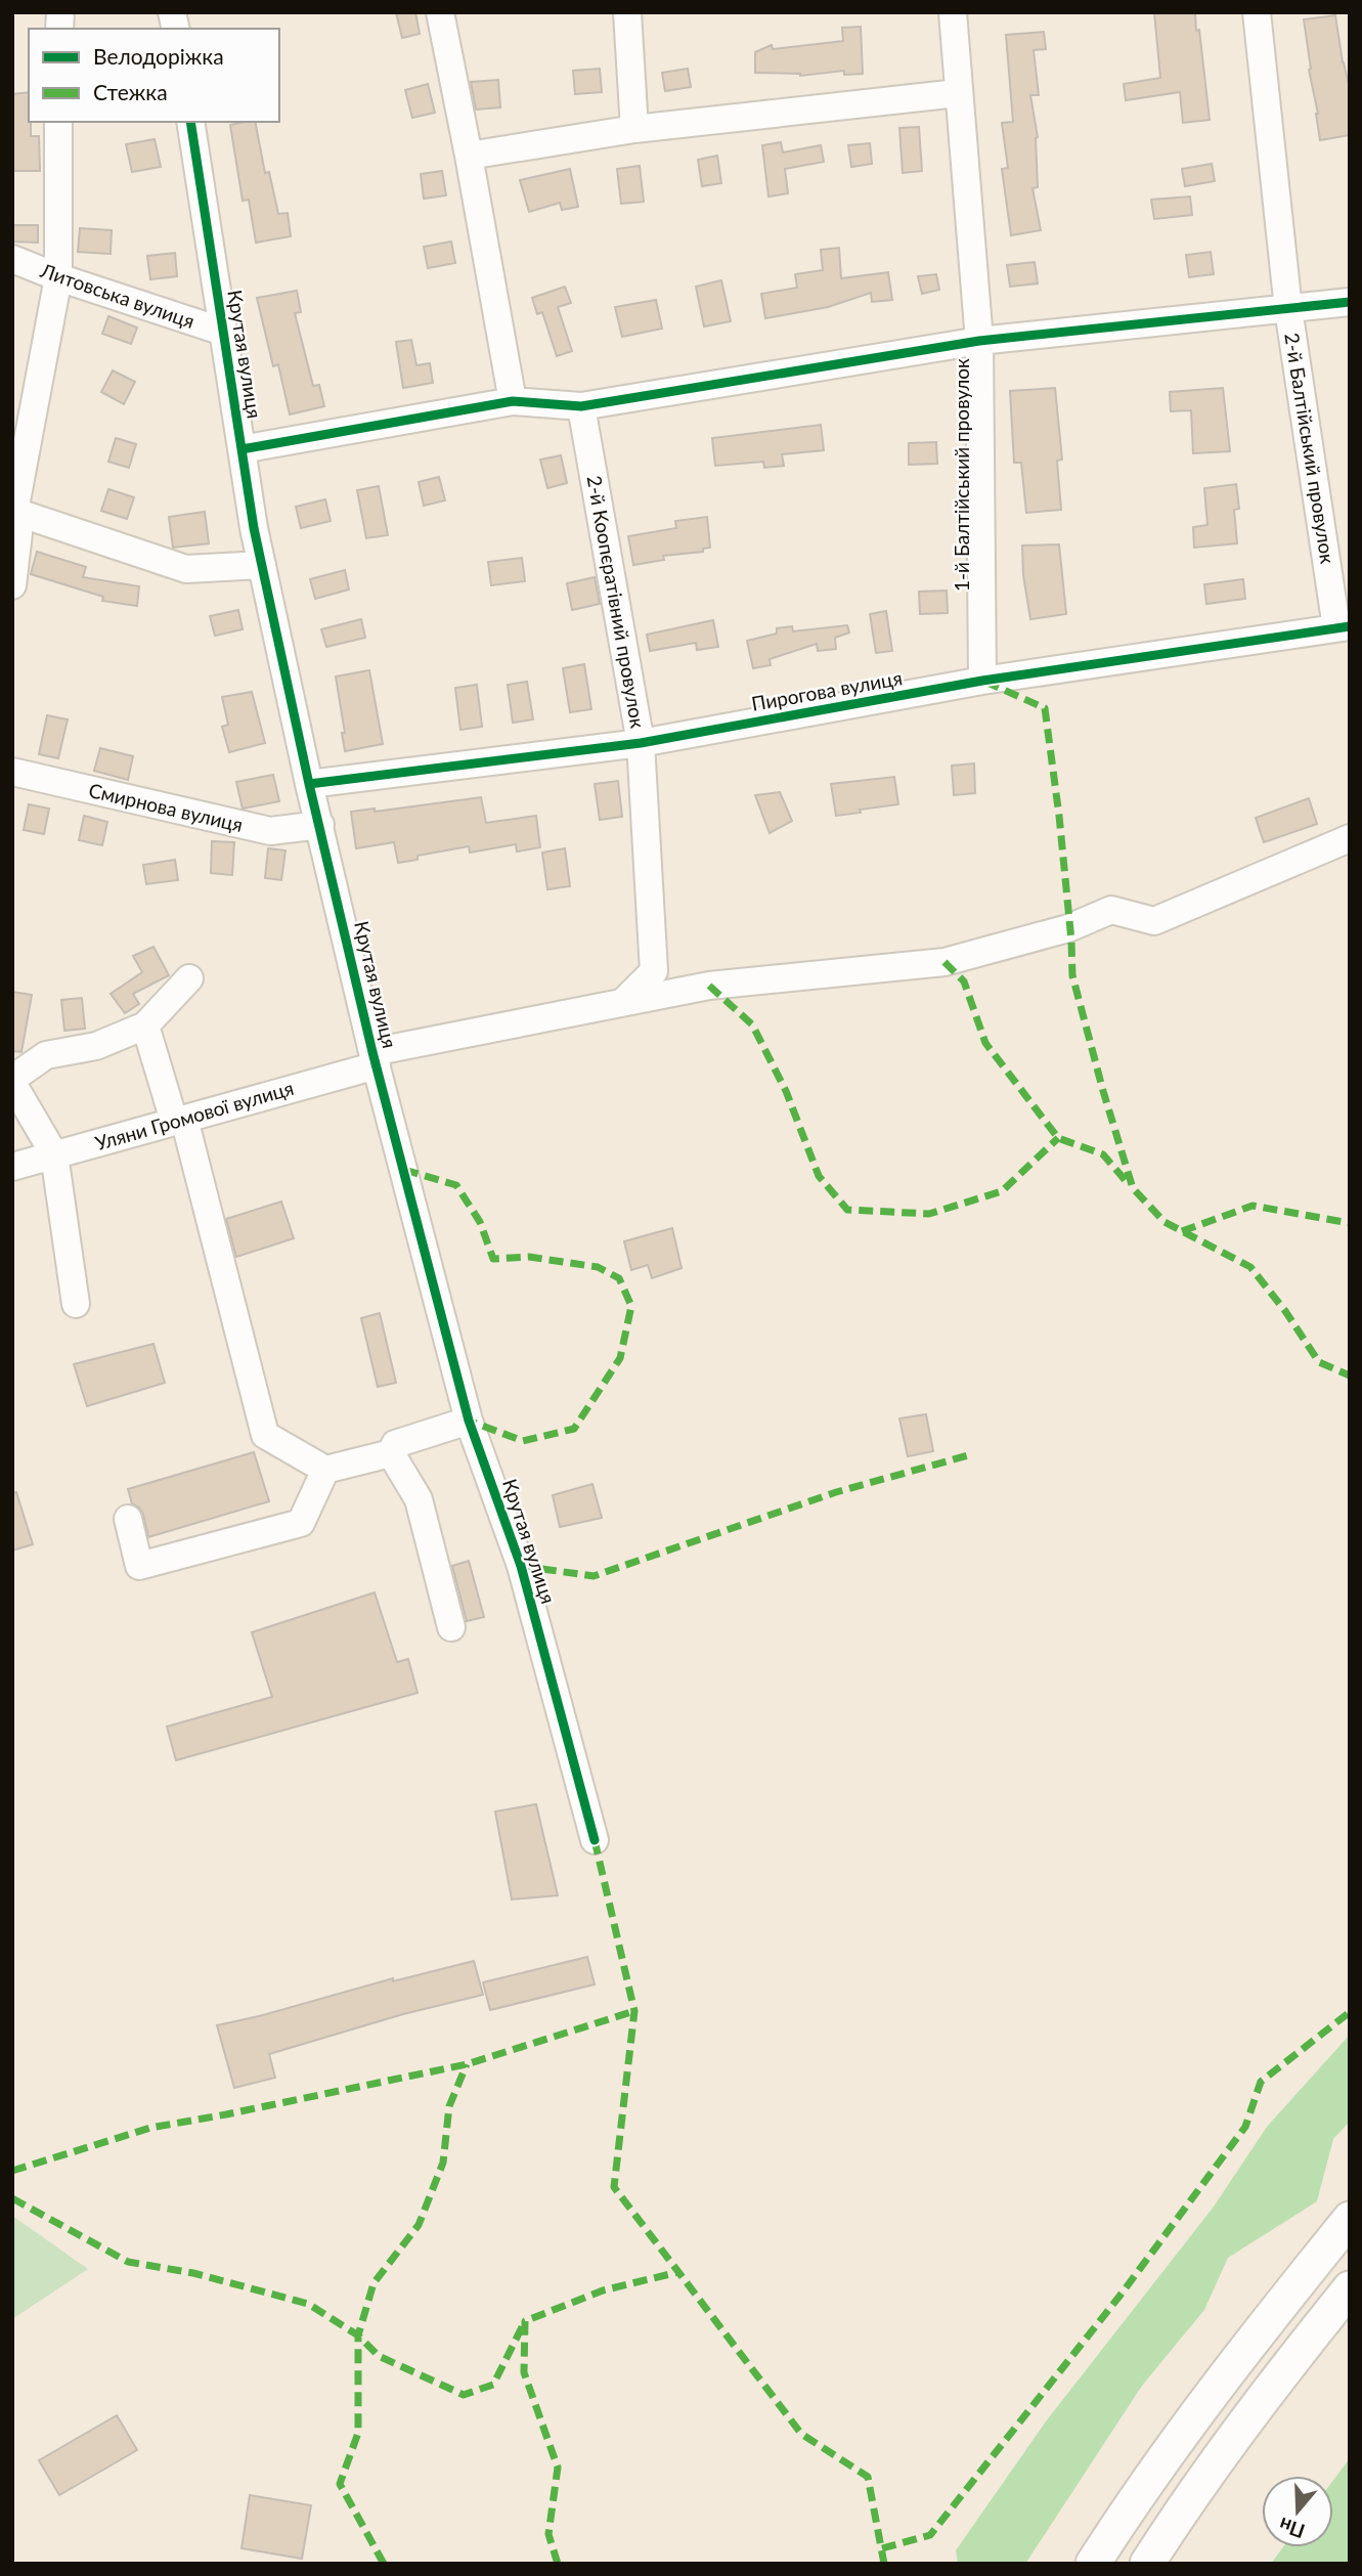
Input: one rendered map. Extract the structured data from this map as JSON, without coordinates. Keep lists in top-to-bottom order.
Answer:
{
  "streets": {
    "street": [
      "Литовська вулиця",
      "Крутая вулиця",
      "2-й Балтійський провулок",
      "1-й Балтійський провулок",
      "2-й Коопєратівний провулок",
      "Пирогова вулиця",
      "Смирнова вулиця",
      "Уляни Громової вулиця"
    ]
  },
  "crossings": [
    ["Литовська вулиця", "Крутая вулиця"],
    ["Крутая вулиця", "Пирогова вулиця"],
    ["Крутая вулиця", "Смирнова вулиця"],
    ["Крутая вулиця", "Уляни Громової вулиця"],
    ["2-й Балтійський провулок", "Пирогова вулиця"],
    ["1-й Балтійський провулок", "Пирогова вулиця"],
    ["2-й Коопєратівний провулок", "Пирогова вулиця"],
    ["2-й Коопєратівний провулок", "Уляни Громової вулиця"]
  ],
  "legend": ["Велодоріжка", "Стежка"],
  "north": "bottom"
}
